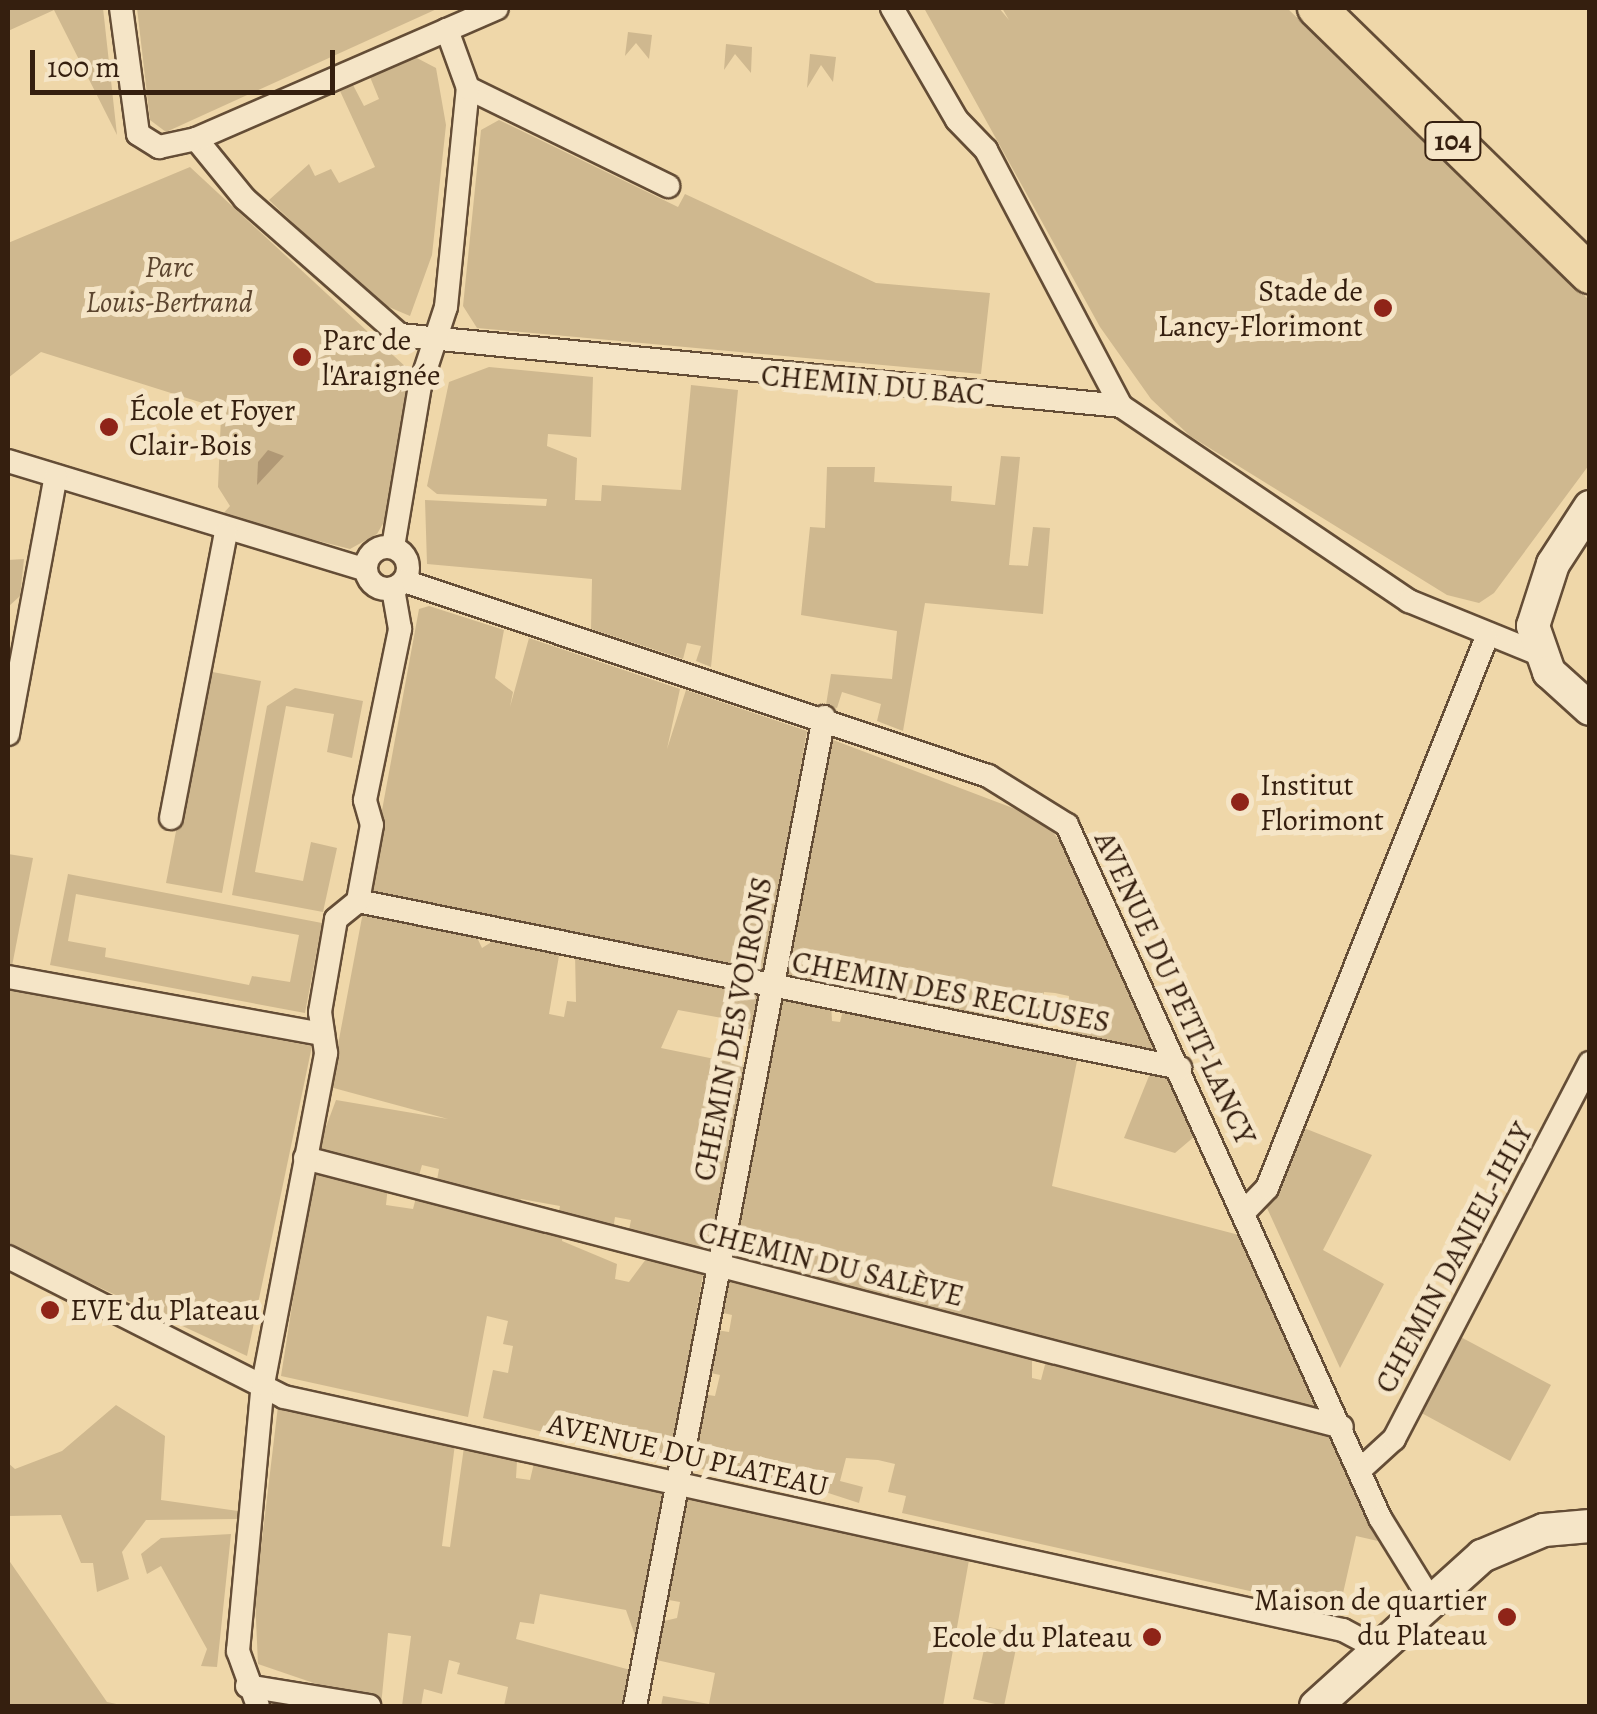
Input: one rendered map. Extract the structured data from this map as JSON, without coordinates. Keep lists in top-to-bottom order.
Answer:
{
  "streets": {
    "main road": ["104"],
    "street": [
      "CHEMIN DU BAC",
      "AVENUE DU PETIT-LANCY",
      "CHEMIN DES RECLUSES",
      "CHEMIN DES VOIRONS",
      "CHEMIN DANIEL-IHLY",
      "CHEMIN DU SALÈVE",
      "AVENUE DU PLATEAU"
    ]
  },
  "crossings": [
    ["AVENUE DU PETIT-LANCY", "CHEMIN DES RECLUSES"],
    ["AVENUE DU PETIT-LANCY", "CHEMIN DES VOIRONS"],
    ["AVENUE DU PETIT-LANCY", "CHEMIN DANIEL-IHLY"],
    ["AVENUE DU PETIT-LANCY", "CHEMIN DU SALÈVE"],
    ["CHEMIN DES RECLUSES", "CHEMIN DES VOIRONS"],
    ["CHEMIN DES VOIRONS", "CHEMIN DU SALÈVE"],
    ["CHEMIN DES VOIRONS", "AVENUE DU PLATEAU"]
  ],
  "parks": ["Parc Louis-Bertrand"],
  "places": [
    "Stade de Lancy-Florimont",
    "Parc de l'Araignée",
    "École et Foyer Clair-Bois",
    "Institut Florimont",
    "EVE du Plateau",
    "Maison de quartier du Plateau",
    "Ecole du Plateau"
  ],
  "scale_bar": "100 m"
}
